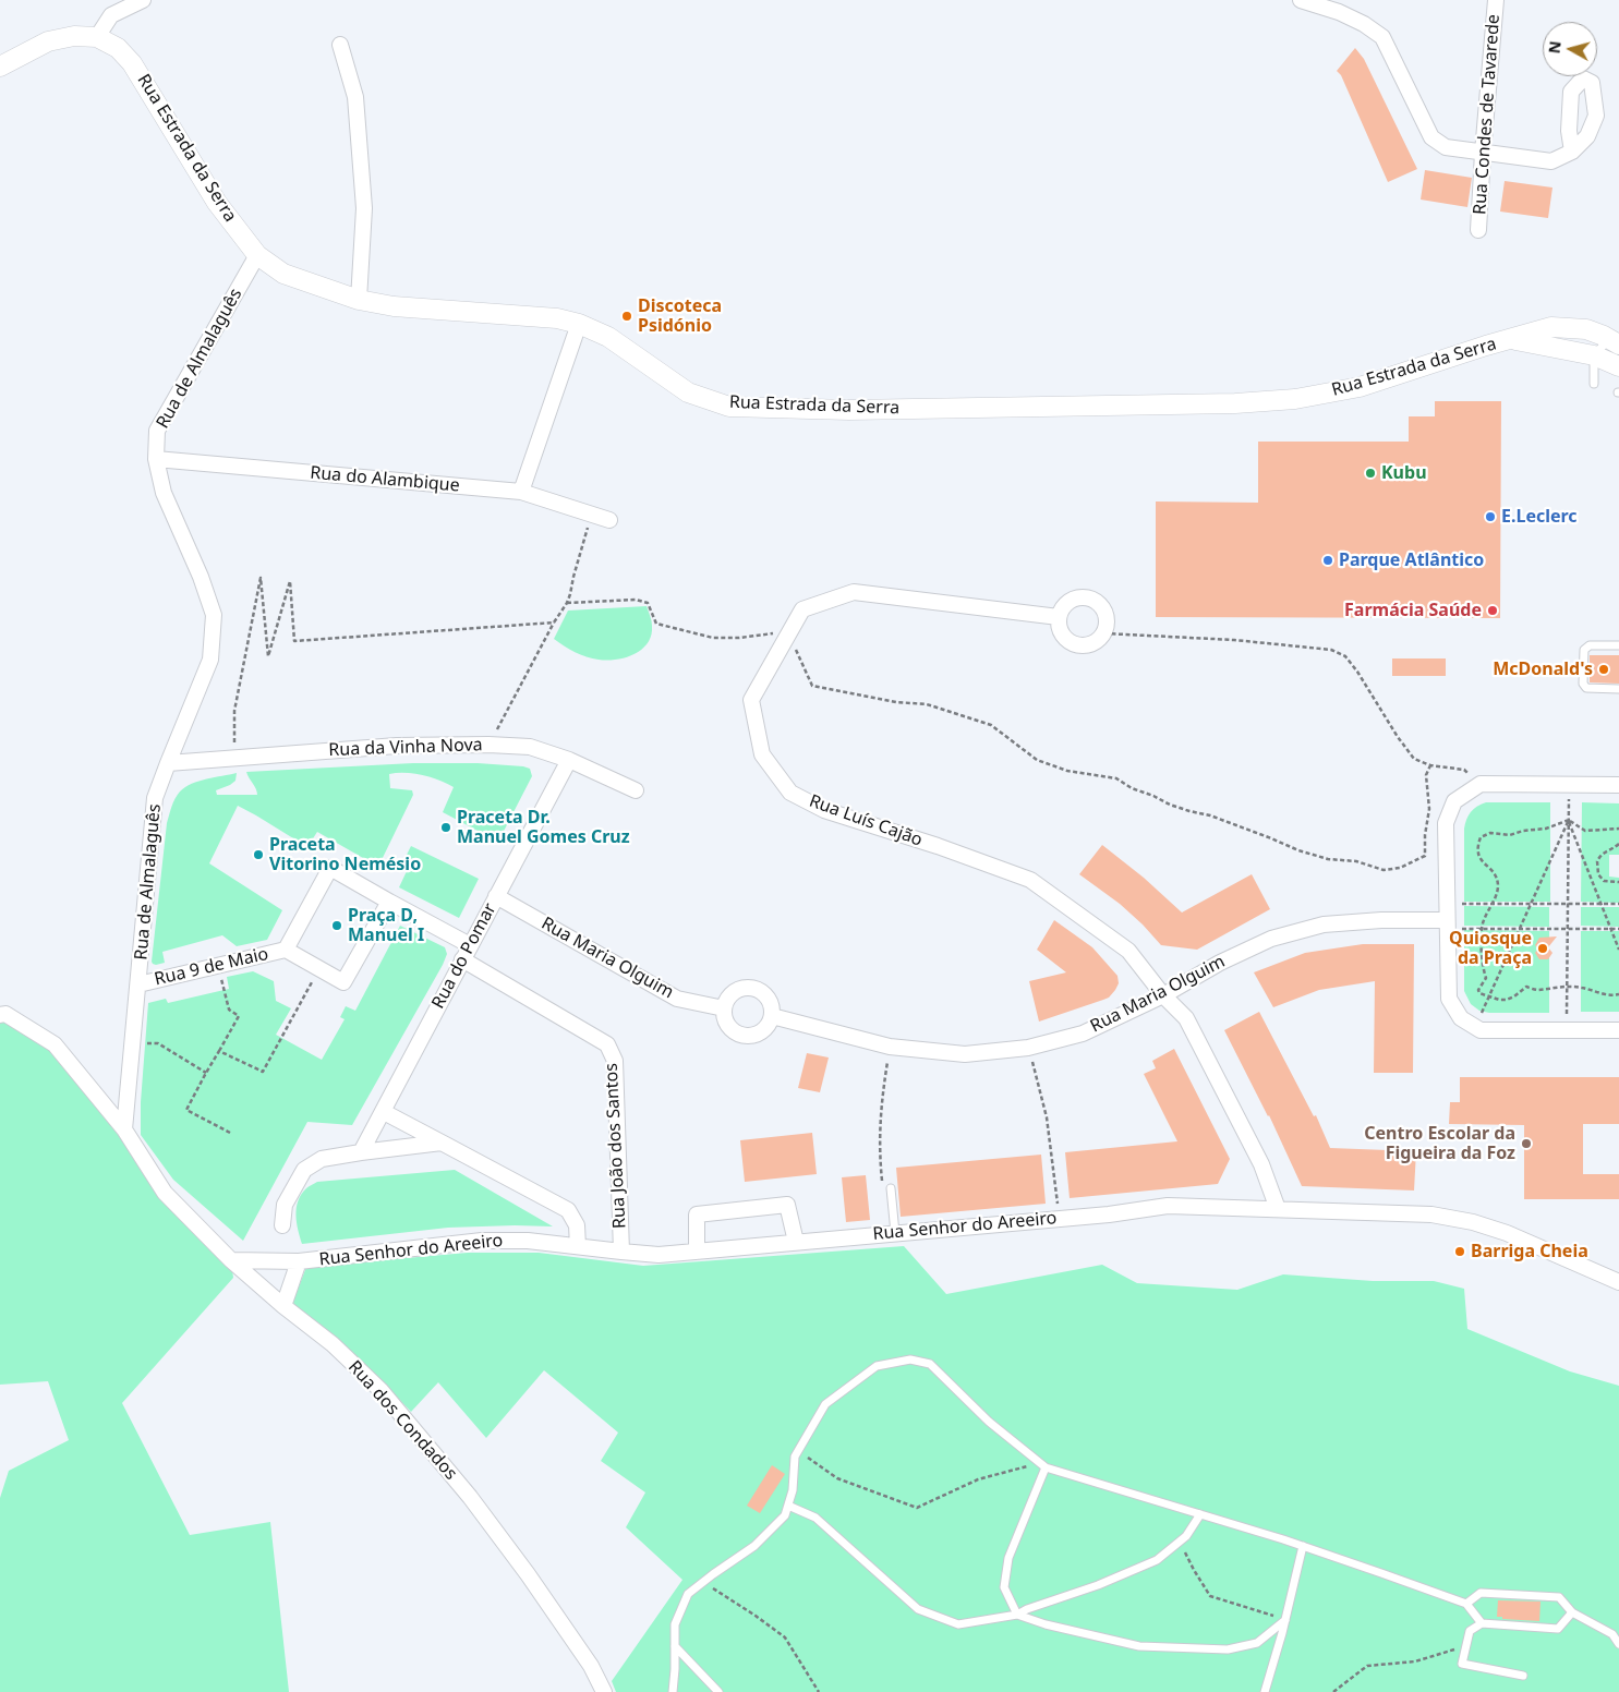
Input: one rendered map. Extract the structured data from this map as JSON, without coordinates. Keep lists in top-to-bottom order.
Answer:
{
  "streets": {
    "street": [
      "Rua Condes de Tavarede",
      "Rua Estrada da Serra",
      "Rua de Almalaguês",
      "Rua do Alambique",
      "Rua da Vinha Nova",
      "Rua Luís Cajão",
      "Rua do Pomar",
      "Rua Maria Olguim",
      "Rua 9 de Maio",
      "Rua João dos Santos",
      "Rua Senhor do Areeiro",
      "Rua dos Condados"
    ]
  },
  "crossings": [
    ["Rua Estrada da Serra", "Rua de Almalaguês"],
    ["Rua de Almalaguês", "Rua do Alambique"],
    ["Rua de Almalaguês", "Rua da Vinha Nova"],
    ["Rua de Almalaguês", "Rua 9 de Maio"],
    ["Rua de Almalaguês", "Rua dos Condados"],
    ["Rua da Vinha Nova", "Rua do Pomar"],
    ["Rua Luís Cajão", "Rua Maria Olguim"],
    ["Rua Luís Cajão", "Rua Senhor do Areeiro"],
    ["Rua do Pomar", "Rua Maria Olguim"],
    ["Rua do Pomar", "Rua João dos Santos"],
    ["Rua João dos Santos", "Rua Senhor do Areeiro"],
    ["Rua Senhor do Areeiro", "Rua dos Condados"]
  ],
  "places": [
    "Discoteca Psidónio",
    "Kubu",
    "E.Leclerc",
    "Parque Atlântico",
    "Farmácia Saúde",
    "McDonald's",
    "Praceta Dr. Manuel Gomes Cruz",
    "Praceta Vitorino Nemésio",
    "Praça D, Manuel I",
    "Quiosque da Praça",
    "Centro Escolar da Figueira da Foz",
    "Barriga Cheia"
  ],
  "north": "left"
}
